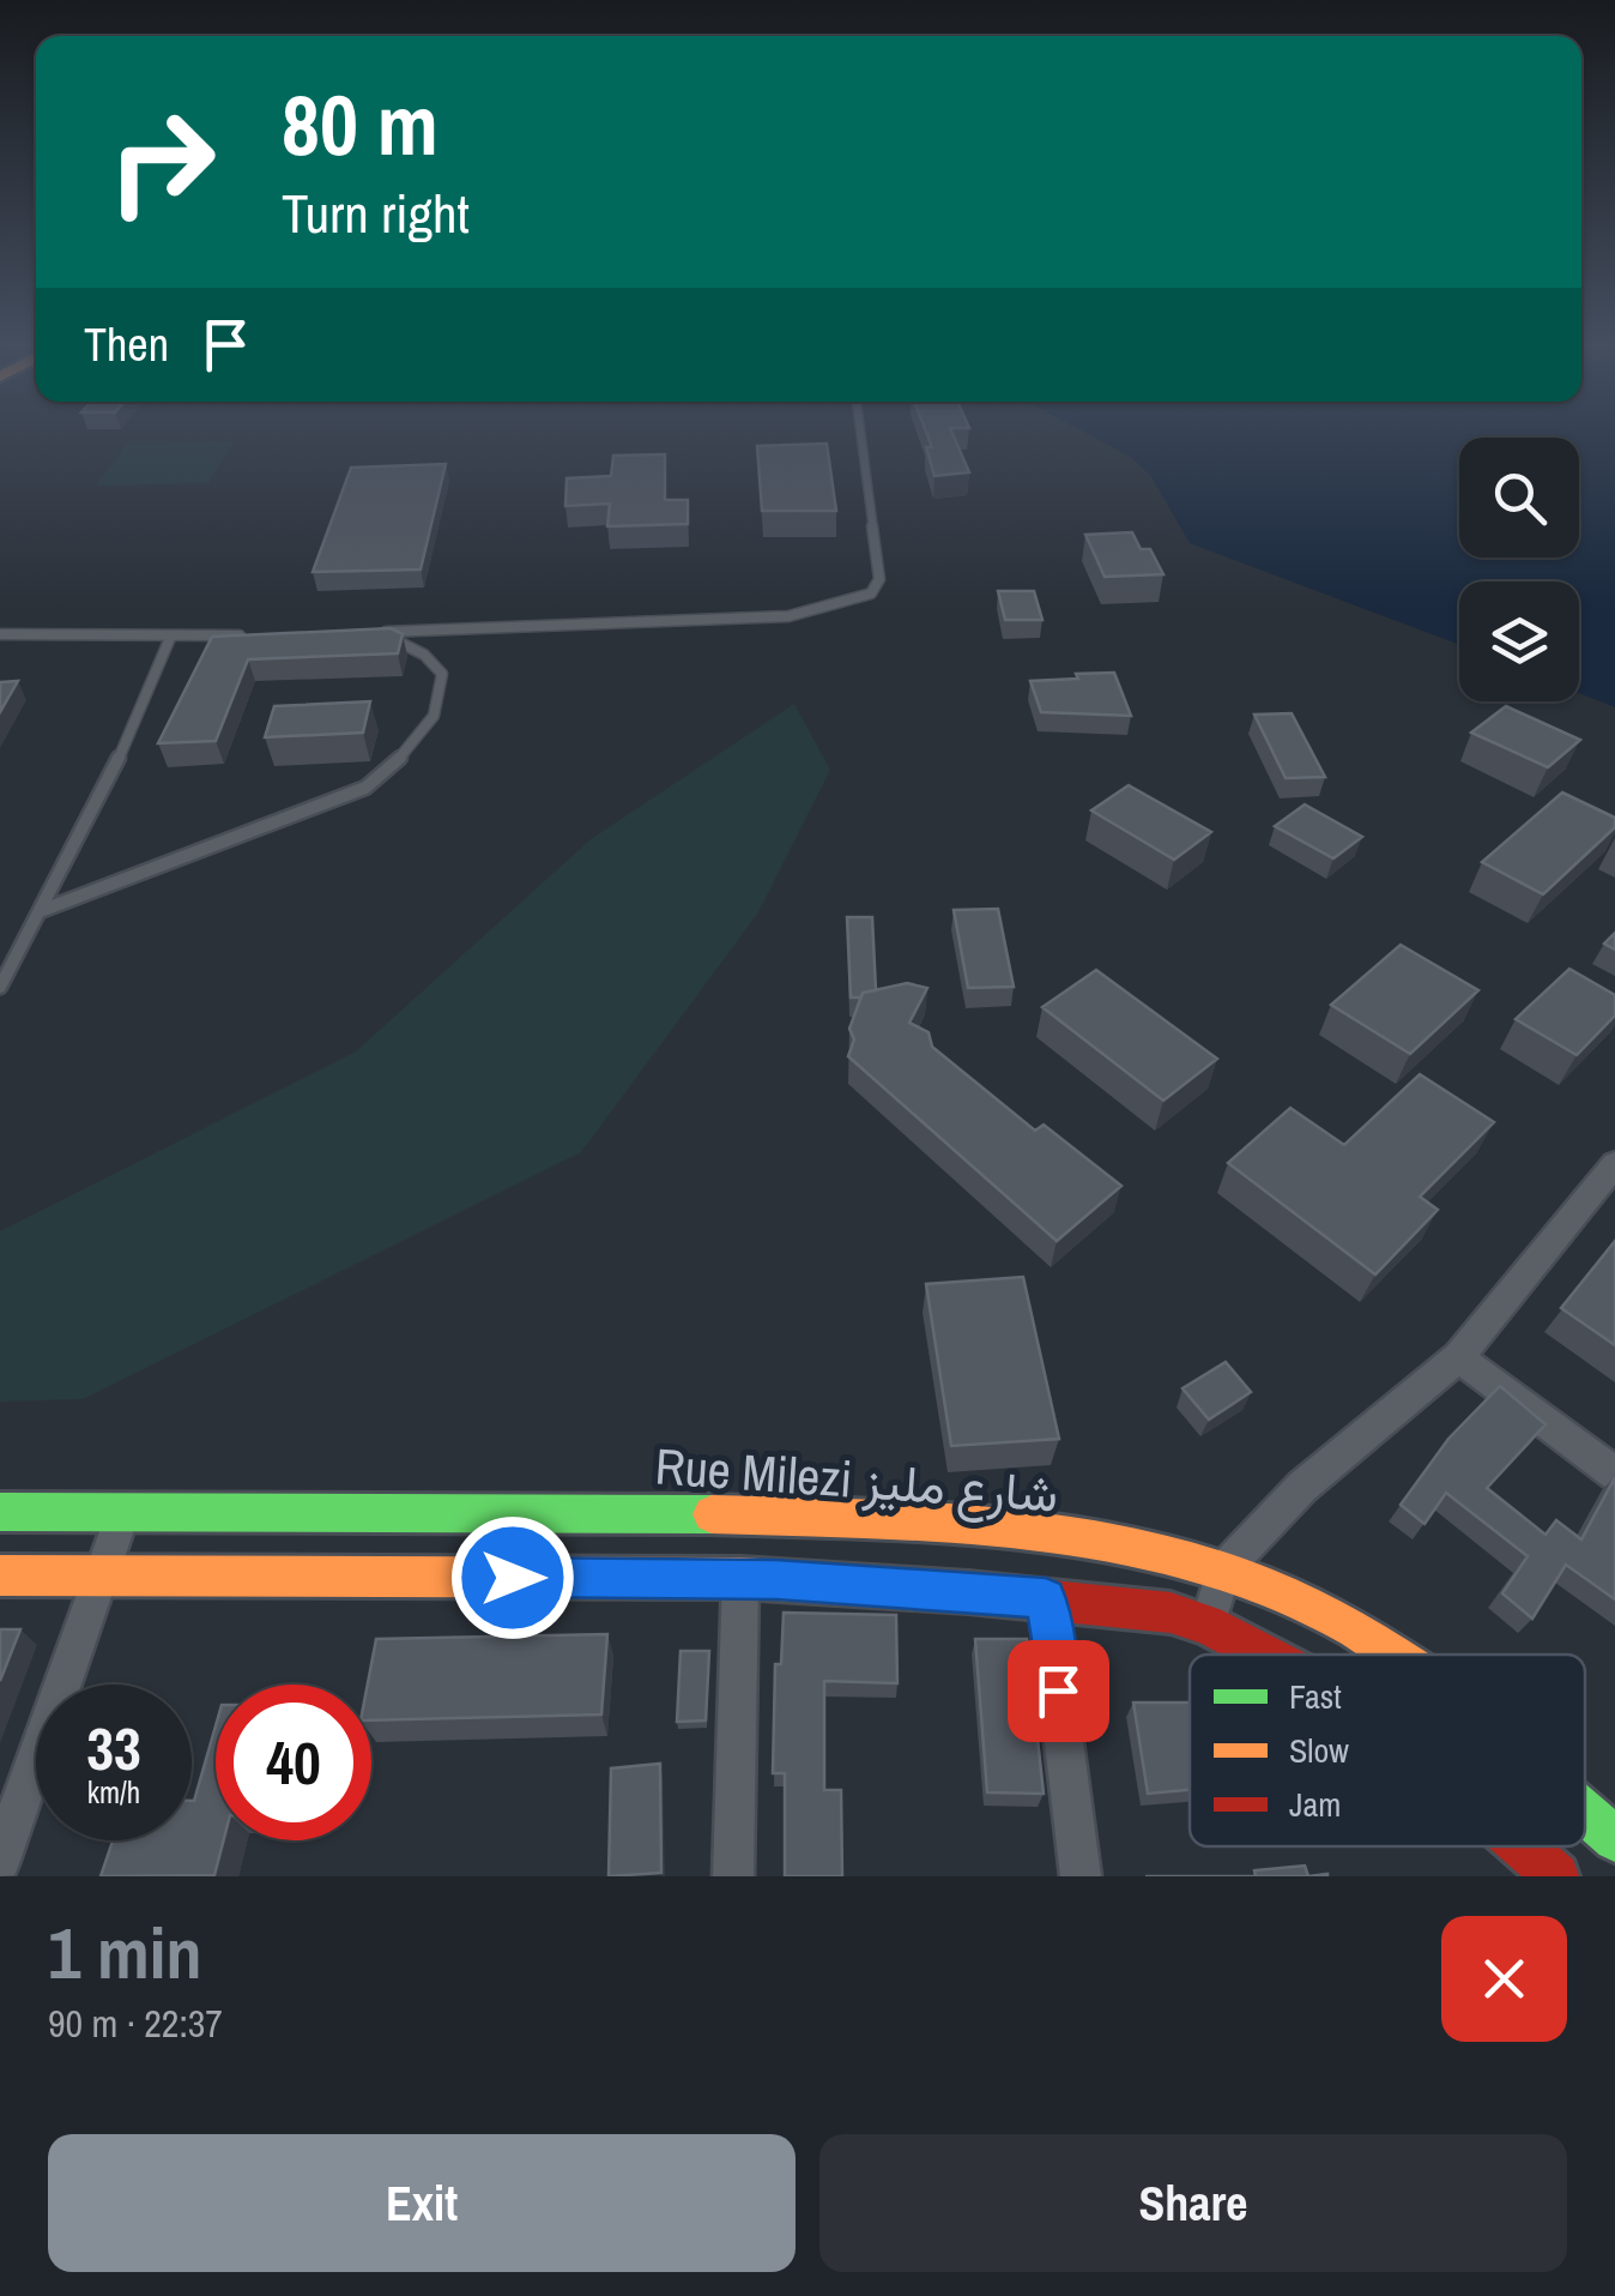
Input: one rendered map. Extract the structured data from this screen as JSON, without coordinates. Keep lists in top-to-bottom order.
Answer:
{
  "streets": {
    "street": ["Rue Milezi شارع مليز"]
  },
  "legend": ["Fast", "Slow", "Jam"],
  "page": {
    "turn": ["80 m", "Turn right"],
    "then": "Then",
    "speed": "33 km/h",
    "limit": "40",
    "heading": ["1 min", "90 m · 22:37"],
    "buttons": ["Exit", "Share"]
  }
}
